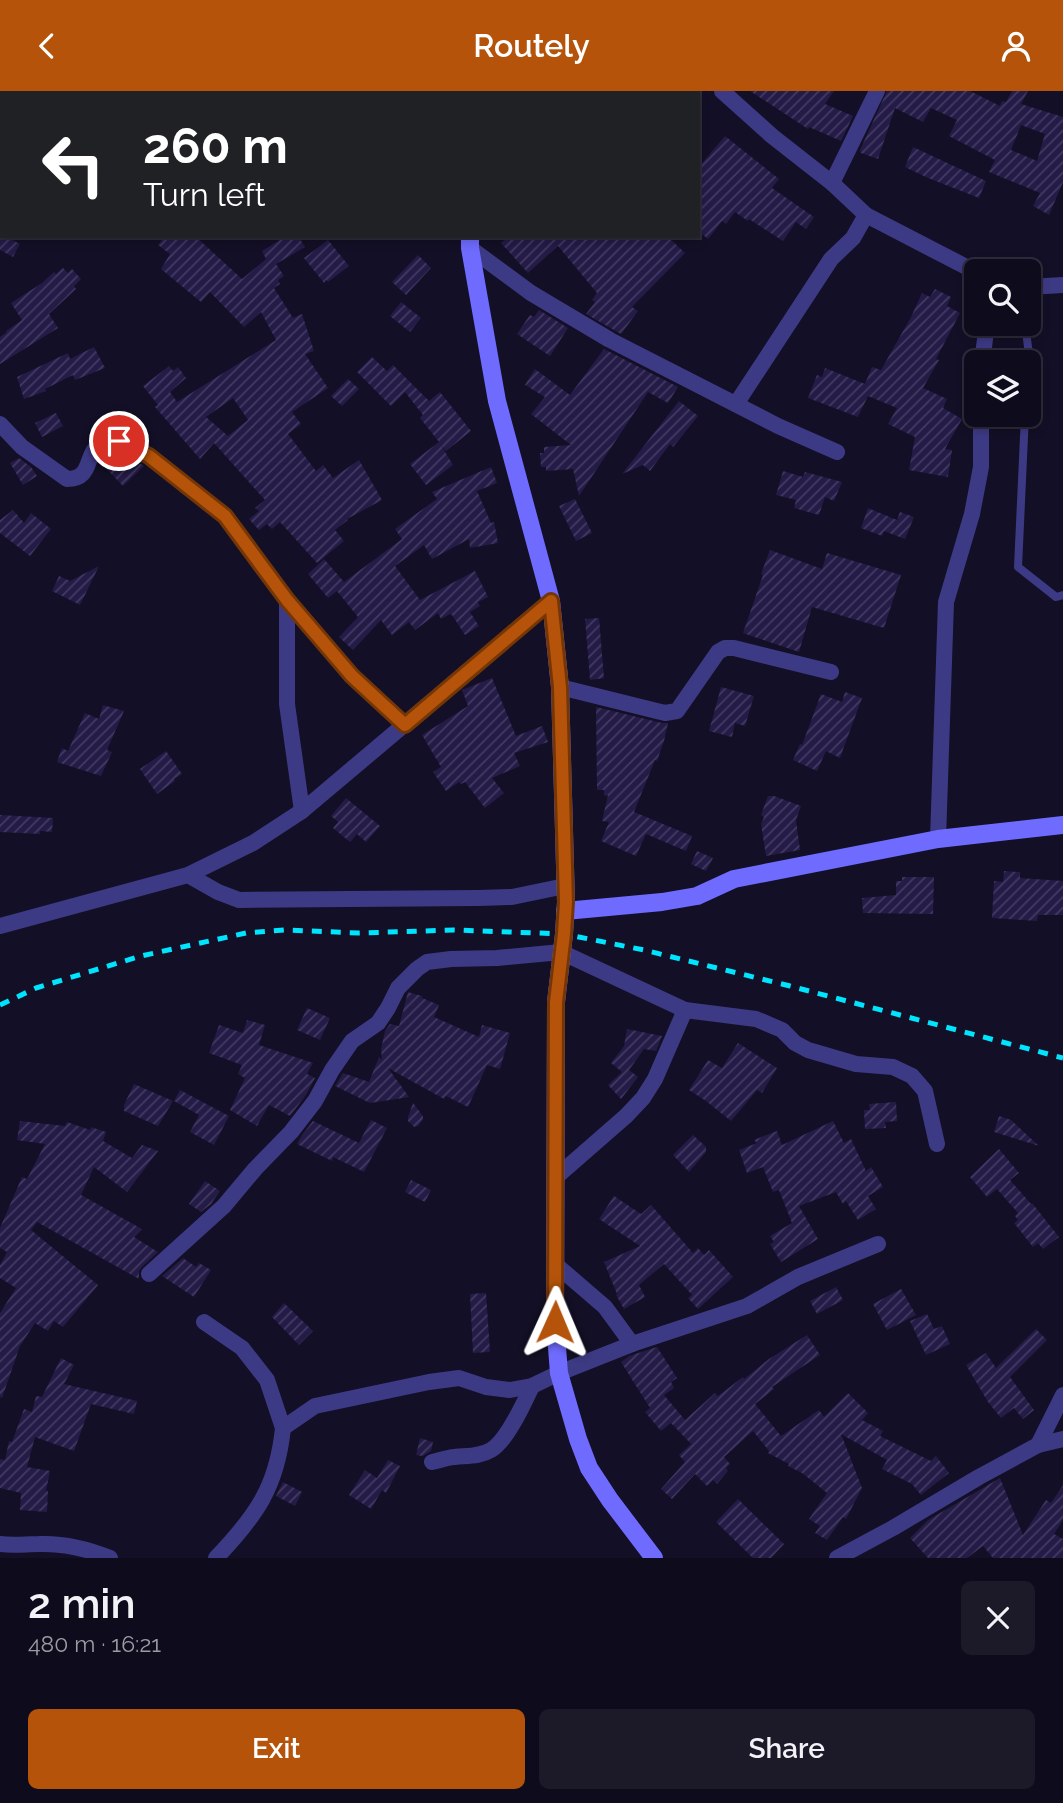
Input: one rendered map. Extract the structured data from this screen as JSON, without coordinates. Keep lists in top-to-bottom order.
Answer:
{
  "page": {
    "header": "Routely",
    "turn": ["260 m", "Turn left"],
    "heading": ["2 min", "480 m · 16:21"],
    "buttons": ["Exit", "Share"]
  }
}
